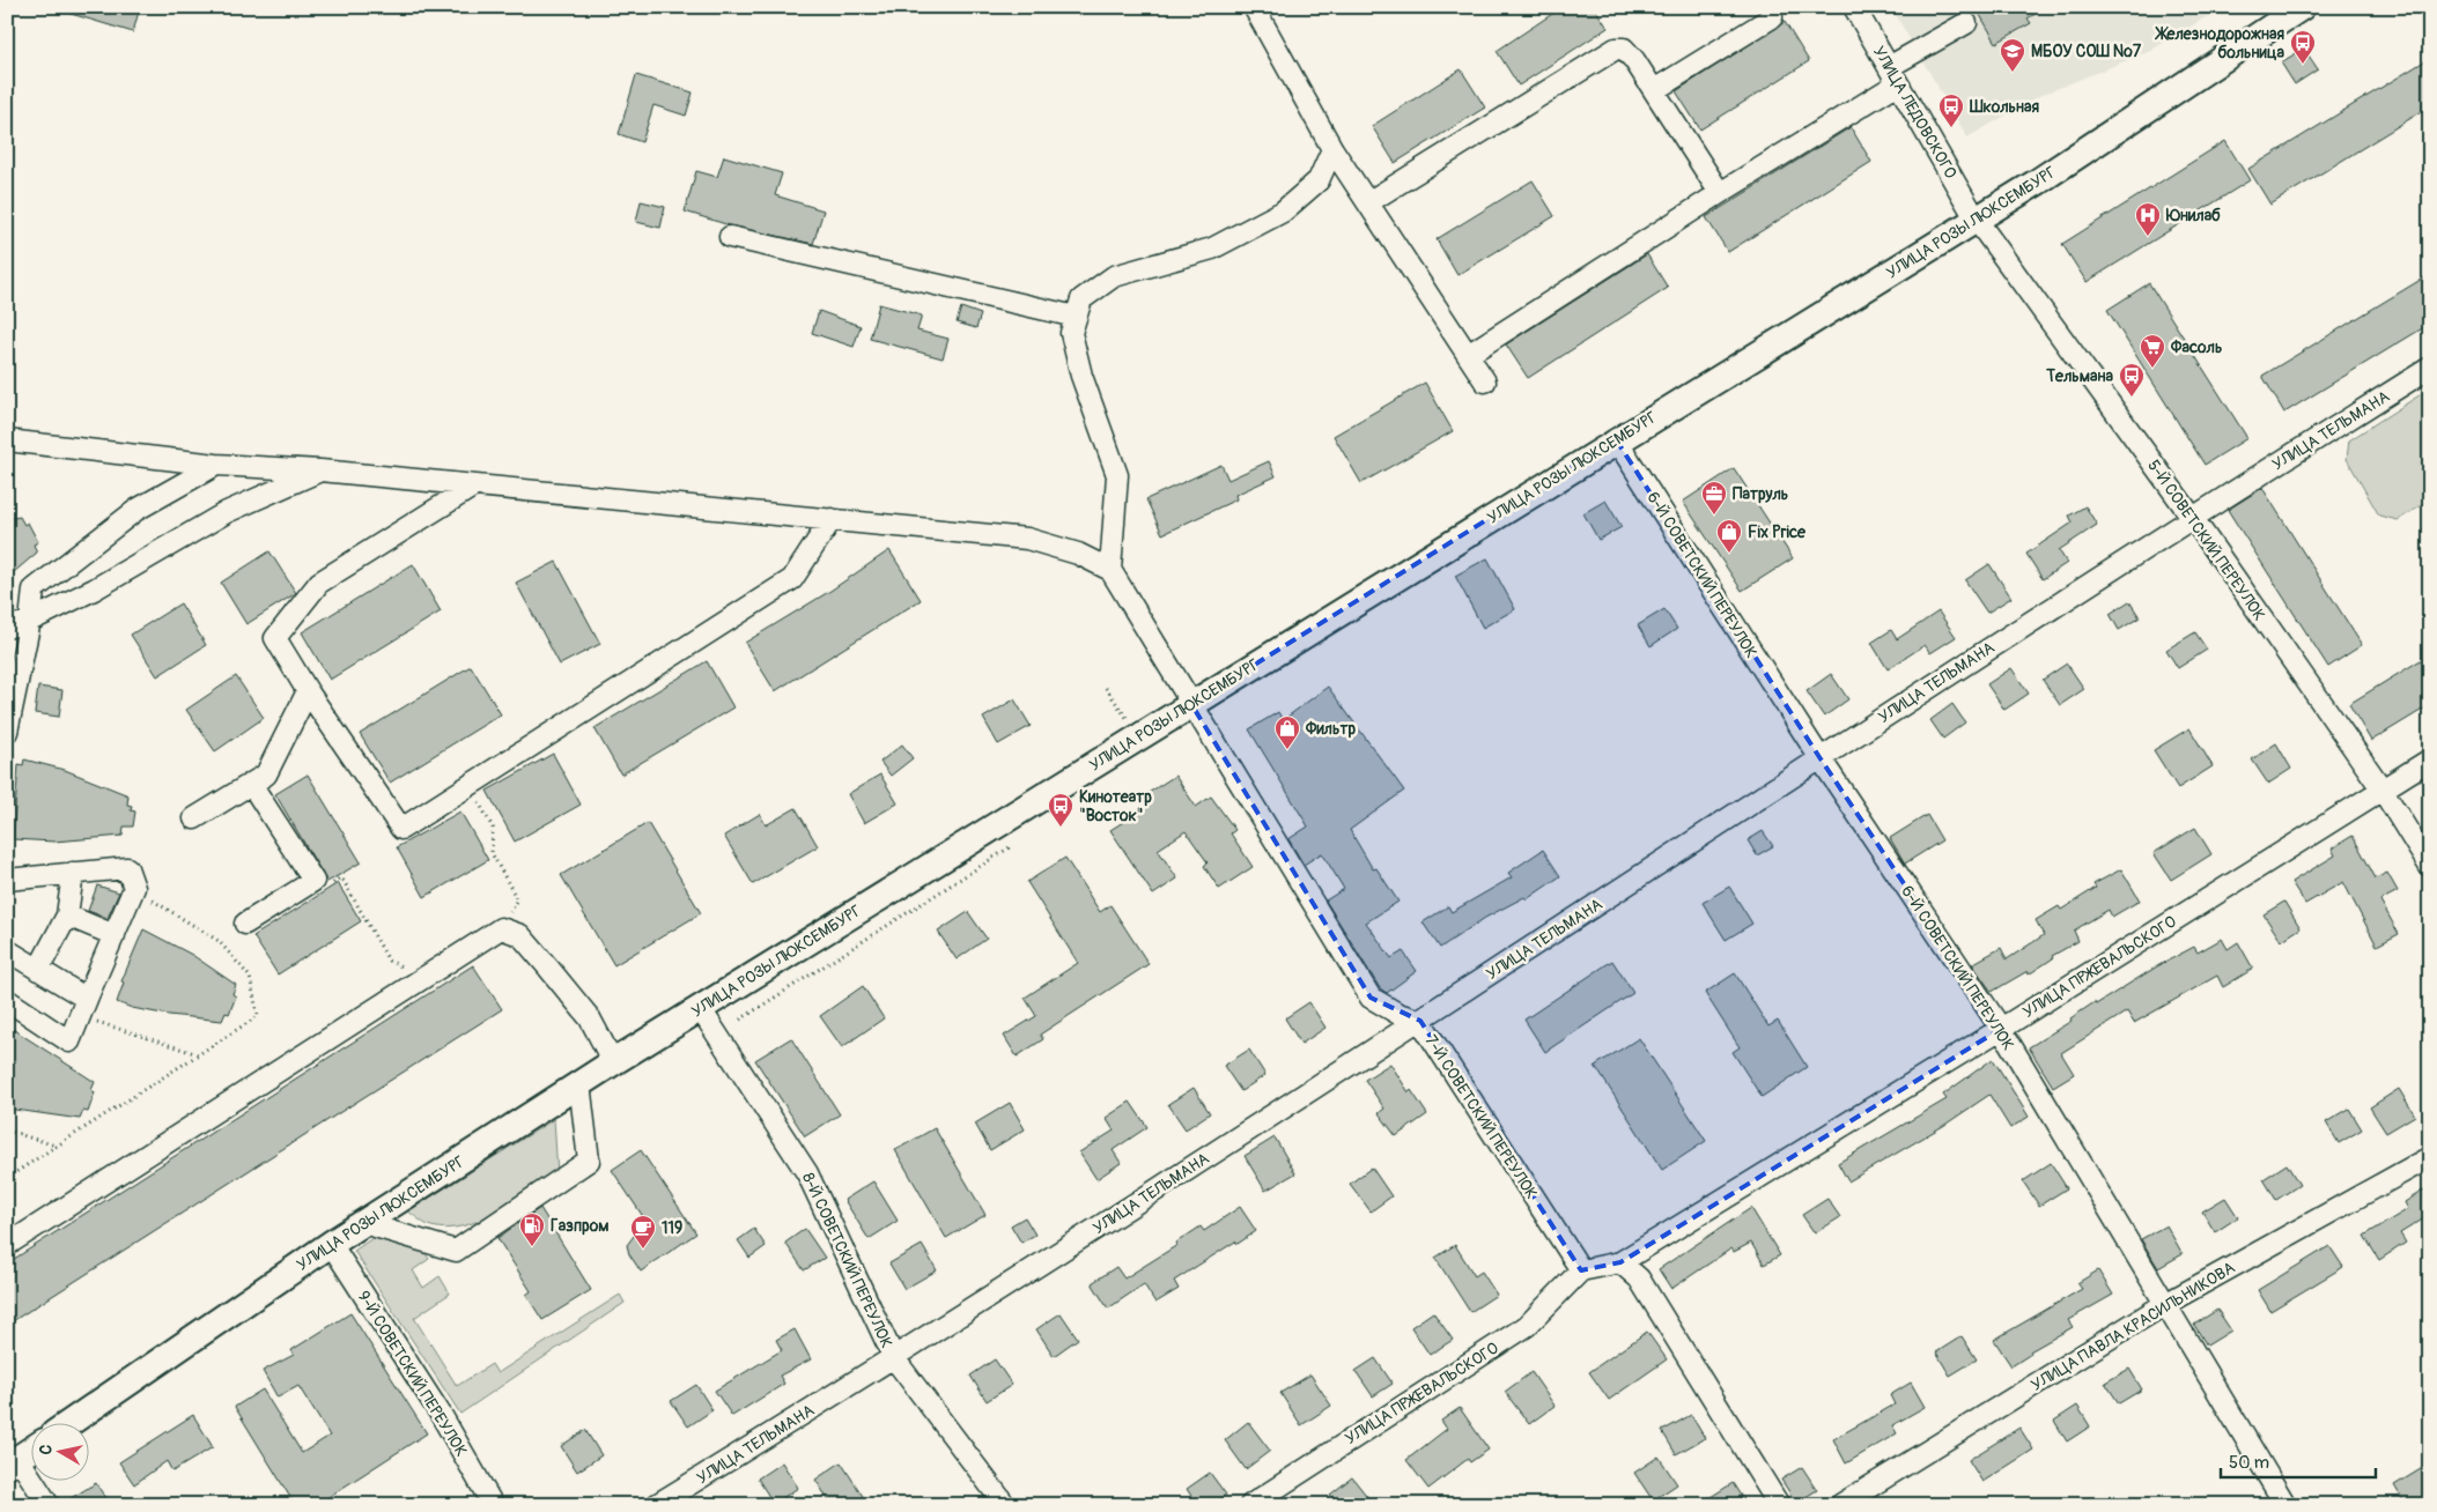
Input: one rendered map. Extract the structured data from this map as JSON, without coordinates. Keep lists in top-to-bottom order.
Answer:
{
  "streets": {
    "main road": ["УЛИЦА РОЗЫ ЛЮКСЕМБУРГ"],
    "street": [
      "УЛИЦА ЛЕДОВСКОГО",
      "УЛИЦА ТЕЛЬМАНА",
      "5-Й СОВЕТСКИЙ ПЕРЕУЛОК",
      "6-Й СОВЕТСКИЙ ПЕРЕУЛОК",
      "УЛИЦА ПРЖЕВАЛЬСКОГО",
      "7-Й СОВЕТСКИЙ ПЕРЕУЛОК",
      "8-Й СОВЕТСКИЙ ПЕРЕУЛОК",
      "УЛИЦА ПАВЛА КРАСИЛЬНИКОВА",
      "9-Й СОВЕТСКИЙ ПЕРЕУЛОК"
    ]
  },
  "crossings": [
    ["УЛИЦА ЛЕДОВСКОГО", "УЛИЦА РОЗЫ ЛЮКСЕМБУРГ"],
    ["УЛИЦА ЛЕДОВСКОГО", "5-Й СОВЕТСКИЙ ПЕРЕУЛОК"],
    ["УЛИЦА РОЗЫ ЛЮКСЕМБУРГ", "5-Й СОВЕТСКИЙ ПЕРЕУЛОК"],
    ["УЛИЦА РОЗЫ ЛЮКСЕМБУРГ", "6-Й СОВЕТСКИЙ ПЕРЕУЛОК"],
    ["УЛИЦА РОЗЫ ЛЮКСЕМБУРГ", "7-Й СОВЕТСКИЙ ПЕРЕУЛОК"],
    ["УЛИЦА РОЗЫ ЛЮКСЕМБУРГ", "8-Й СОВЕТСКИЙ ПЕРЕУЛОК"],
    ["УЛИЦА РОЗЫ ЛЮКСЕМБУРГ", "9-Й СОВЕТСКИЙ ПЕРЕУЛОК"],
    ["УЛИЦА ТЕЛЬМАНА", "5-Й СОВЕТСКИЙ ПЕРЕУЛОК"],
    ["УЛИЦА ТЕЛЬМАНА", "6-Й СОВЕТСКИЙ ПЕРЕУЛОК"],
    ["УЛИЦА ТЕЛЬМАНА", "7-Й СОВЕТСКИЙ ПЕРЕУЛОК"],
    ["УЛИЦА ТЕЛЬМАНА", "8-Й СОВЕТСКИЙ ПЕРЕУЛОК"],
    ["5-Й СОВЕТСКИЙ ПЕРЕУЛОК", "УЛИЦА ПРЖЕВАЛЬСКОГО"],
    ["6-Й СОВЕТСКИЙ ПЕРЕУЛОК", "УЛИЦА ПРЖЕВАЛЬСКОГО"],
    ["6-Й СОВЕТСКИЙ ПЕРЕУЛОК", "УЛИЦА ПАВЛА КРАСИЛЬНИКОВА"],
    ["УЛИЦА ПРЖЕВАЛЬСКОГО", "7-Й СОВЕТСКИЙ ПЕРЕУЛОК"]
  ],
  "places": {
    "bus stop": [
      "Железнодорожная больница",
      "Школьная",
      "Тельмана",
      "Кинотеатр \"Восток\""
    ],
    "school or university": ["МБОУ СОШ №7"],
    "hospital": ["Юнилаб"],
    "supermarket": ["Фасоль"],
    "office": ["Патруль"],
    "shop": ["Fix Price", "Фильтр"],
    "fuel station": ["Газпром"],
    "cafe": ["119"]
  },
  "scale_bar": "50 m",
  "north": "left"
}
